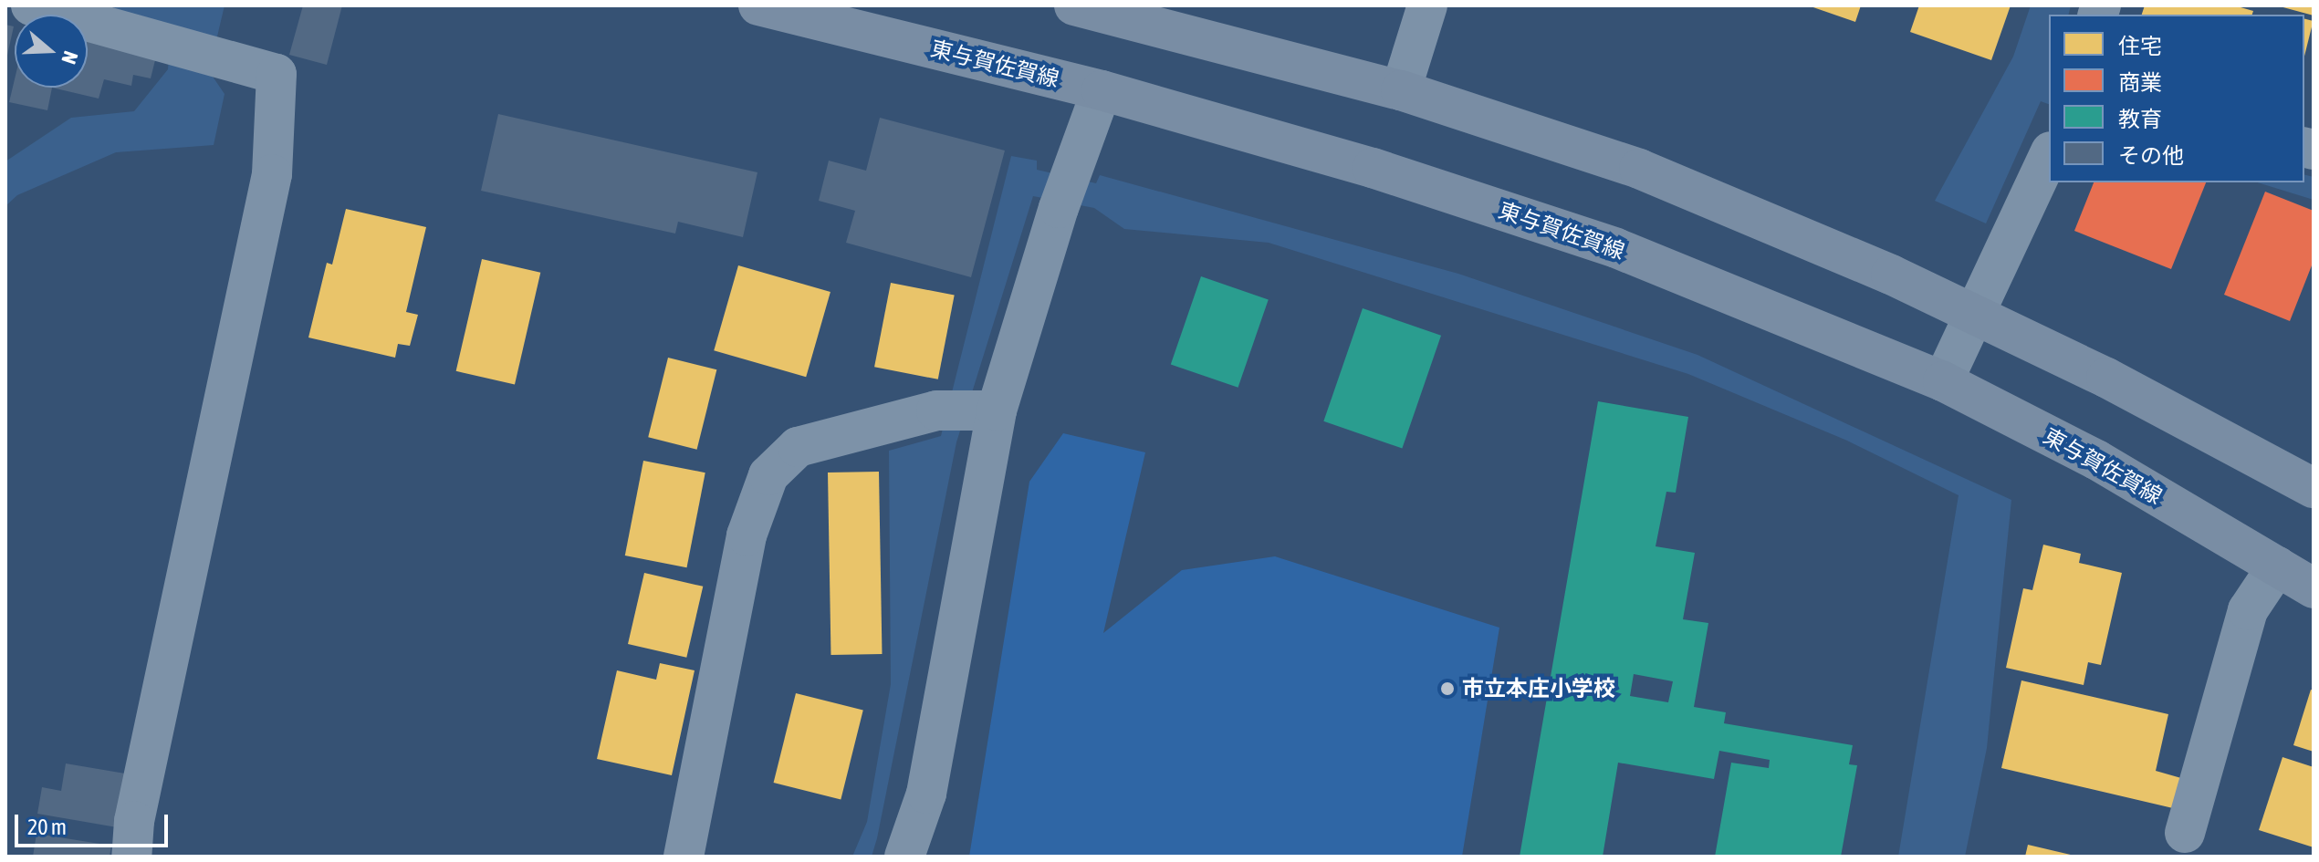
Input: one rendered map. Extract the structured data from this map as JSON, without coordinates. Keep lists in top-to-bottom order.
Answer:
{
  "streets": {
    "main road": ["東与賀佐賀線"]
  },
  "places": ["市立本庄小学校"],
  "legend": [
    "住宅",
    "商業",
    "教育",
    "その他"
  ],
  "scale_bar": "20 m",
  "north": "right"
}
